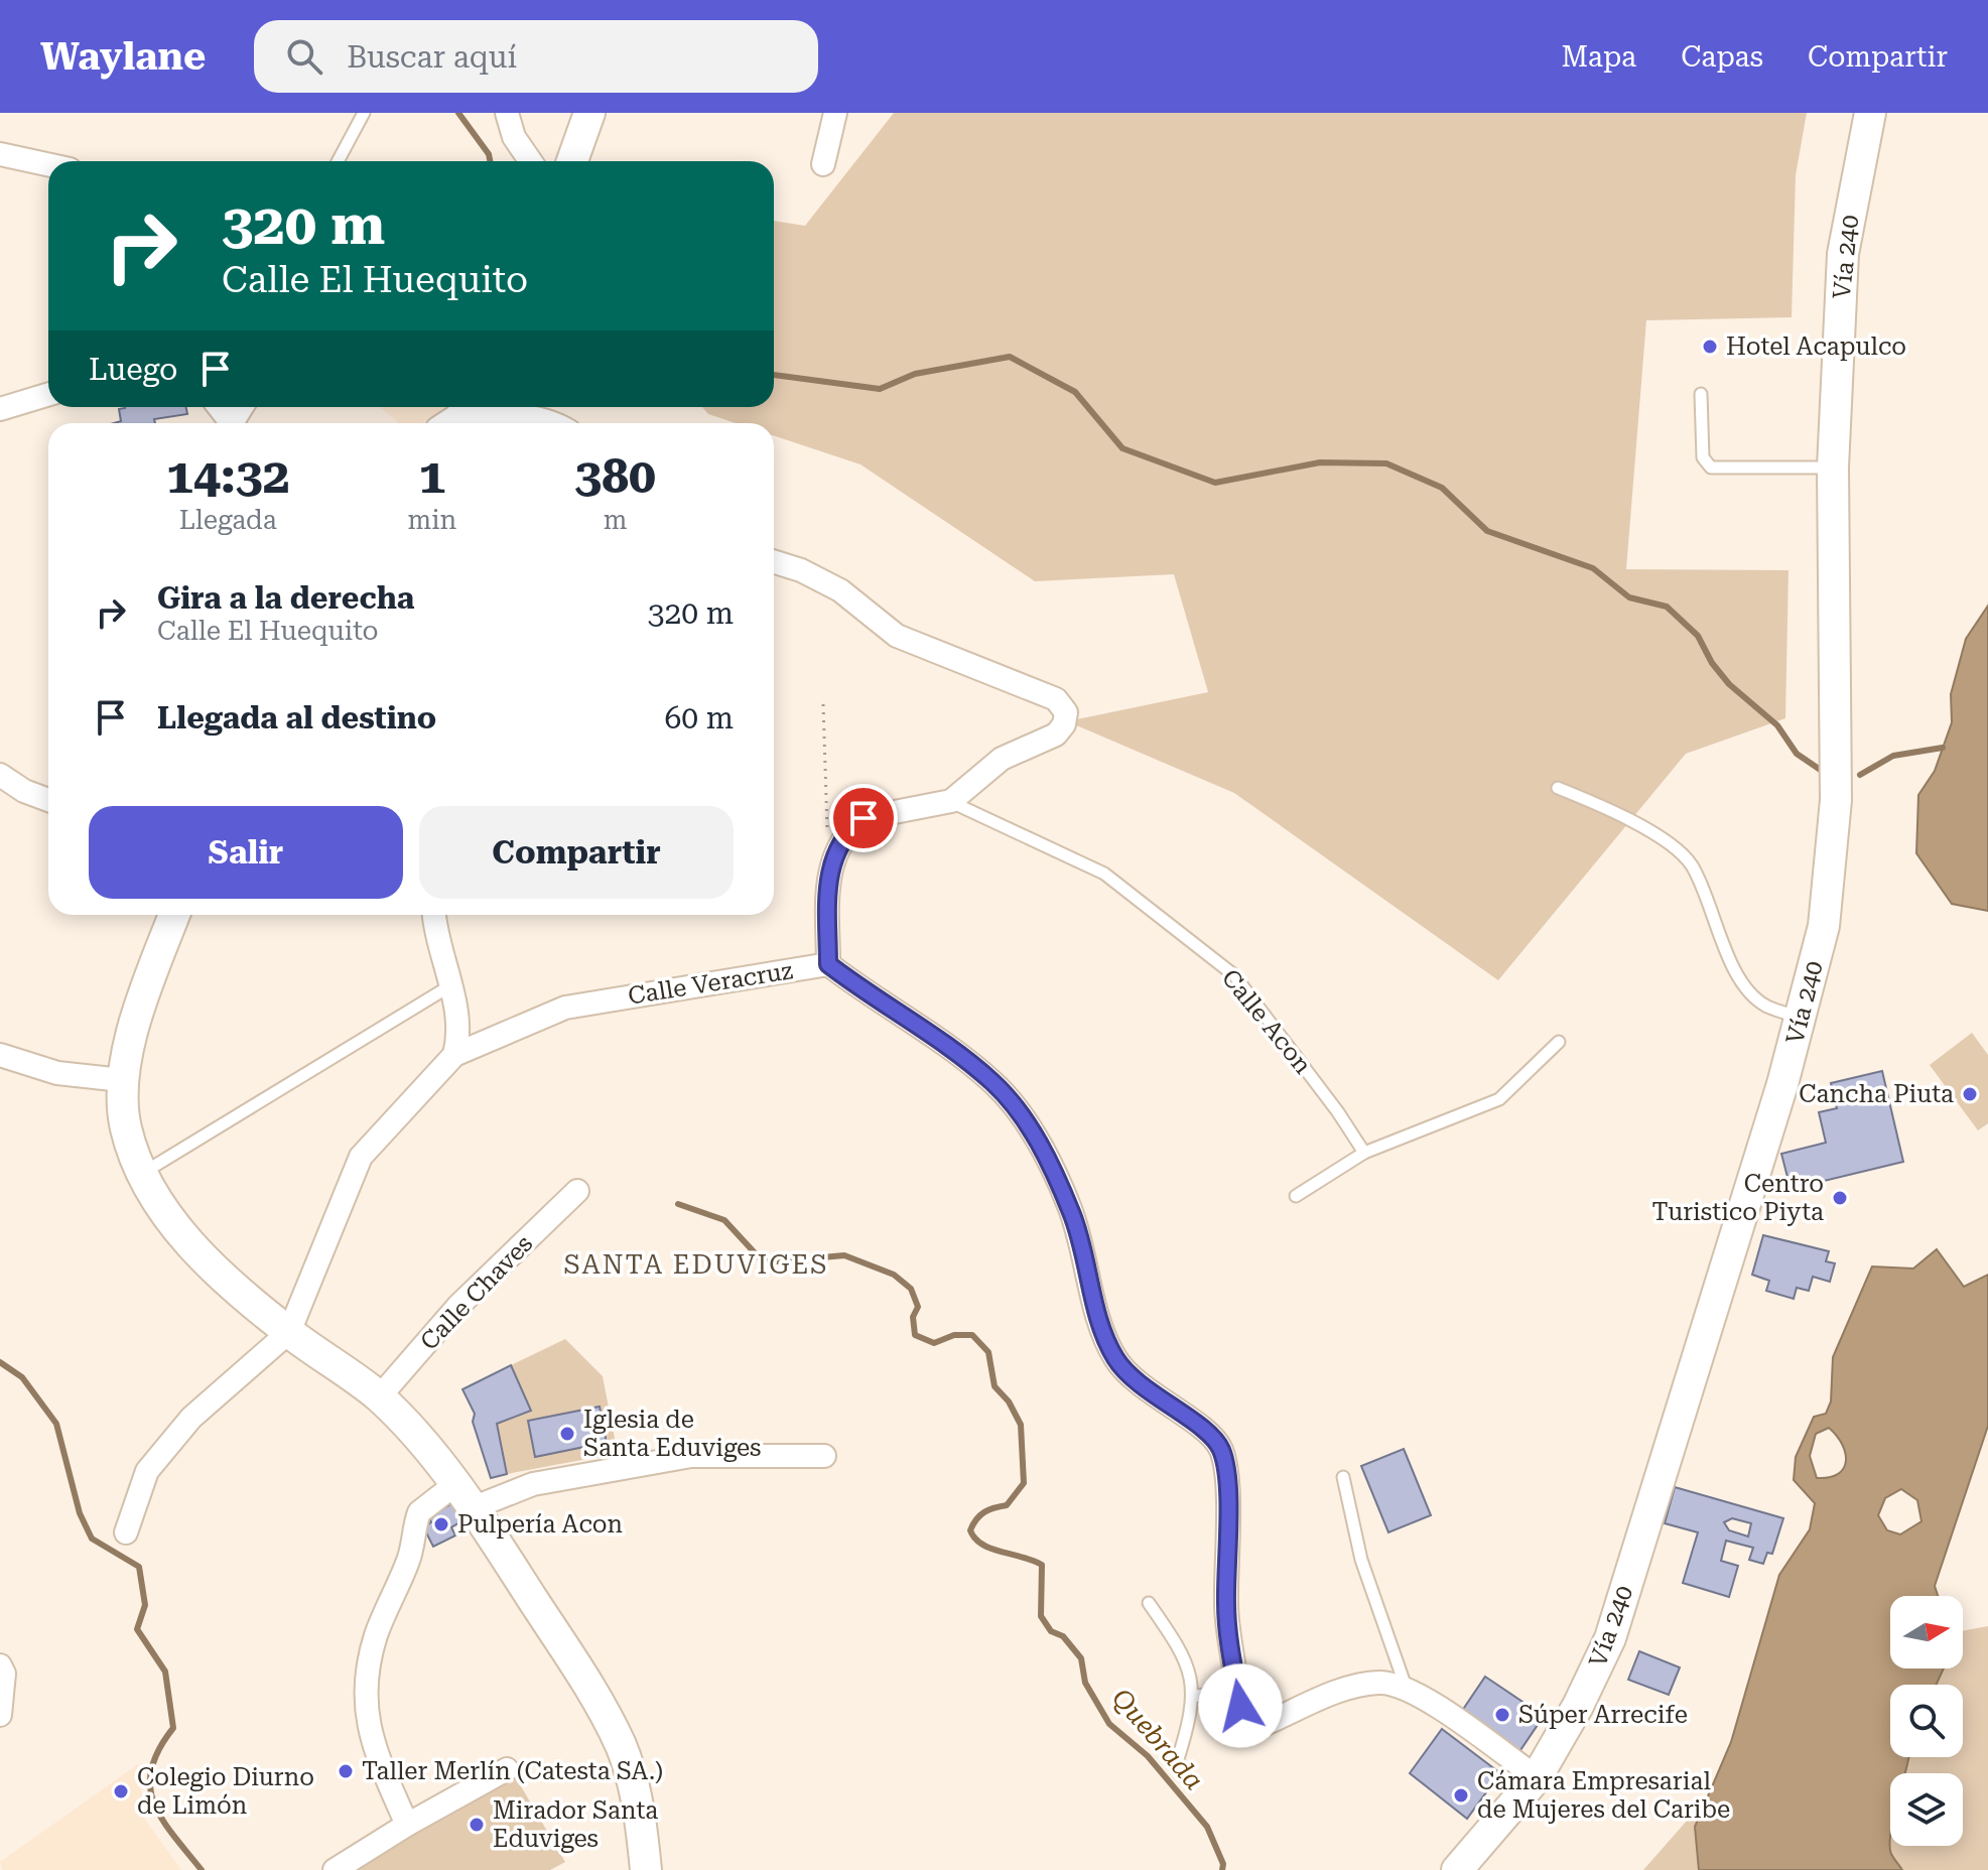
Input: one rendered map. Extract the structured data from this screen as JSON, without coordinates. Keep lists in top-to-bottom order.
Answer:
{
  "streets": {
    "main road": ["Vía 240"],
    "street": ["Calle Veracruz", "Calle Chaves"],
    "lane": ["Calle Acon"]
  },
  "districts": ["SANTA EDUVIGES"],
  "water": ["Quebrada"],
  "places": [
    "Hotel Acapulco",
    "Cancha Piuta",
    "Centro Turistico Piyta",
    "Iglesia de Santa Eduviges",
    "Pulpería Acon",
    "Súper Arrecife",
    "Taller Merlín (Catesta SA.)",
    "Colegio Diurno de Limón",
    "Cámara Empresarial de Mujeres del Caribe",
    "Mirador Santa Eduviges"
  ],
  "north": "right",
  "page": {
    "header": "Waylane",
    "search": "Buscar aquí",
    "nav": ["Mapa", "Capas", "Compartir"],
    "turn": ["320 m", "Calle El Huequito"],
    "then": "Luego",
    "eta": [
      "14:32",
      "Llegada",
      "1",
      "min",
      "380",
      "m"
    ],
    "list": [
      {
        "name": "Gira a la derecha",
        "note": "Calle El Huequito",
        "value": "320 m"
      },
      {
        "name": "Llegada al destino",
        "value": "60 m"
      }
    ],
    "buttons": ["Salir", "Compartir"]
  }
}
